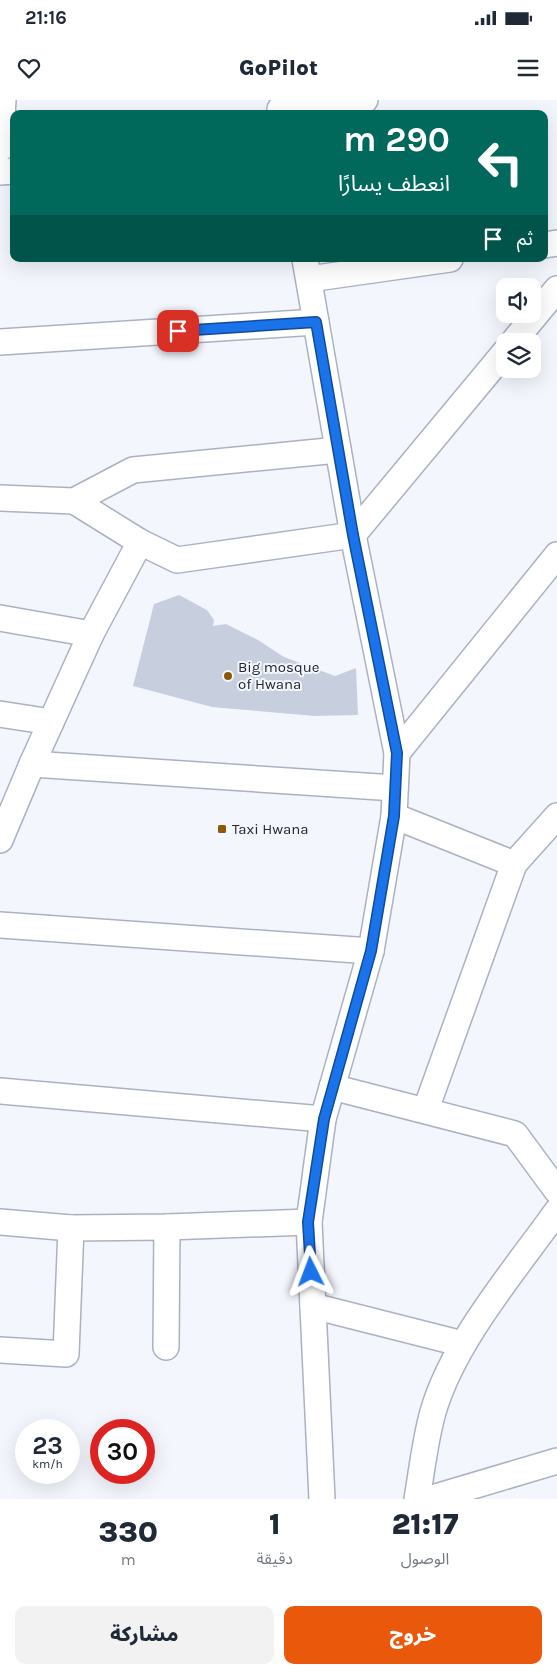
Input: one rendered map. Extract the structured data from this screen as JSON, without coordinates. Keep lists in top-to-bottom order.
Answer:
{
  "places": {
    "other": ["Big mosque of Hwana"],
    "transit": ["Taxi Hwana"]
  },
  "page": {
    "status": "21:16",
    "header": "GoPilot",
    "turn": ["290 m", "انعطف يسارًا"],
    "then": "ثم",
    "speed": "23 km/h",
    "limit": "30",
    "eta": [
      "21:17",
      "الوصول",
      "1",
      "دقيقة",
      "330",
      "m"
    ],
    "buttons": ["خروج", "مشاركة"]
  }
}
